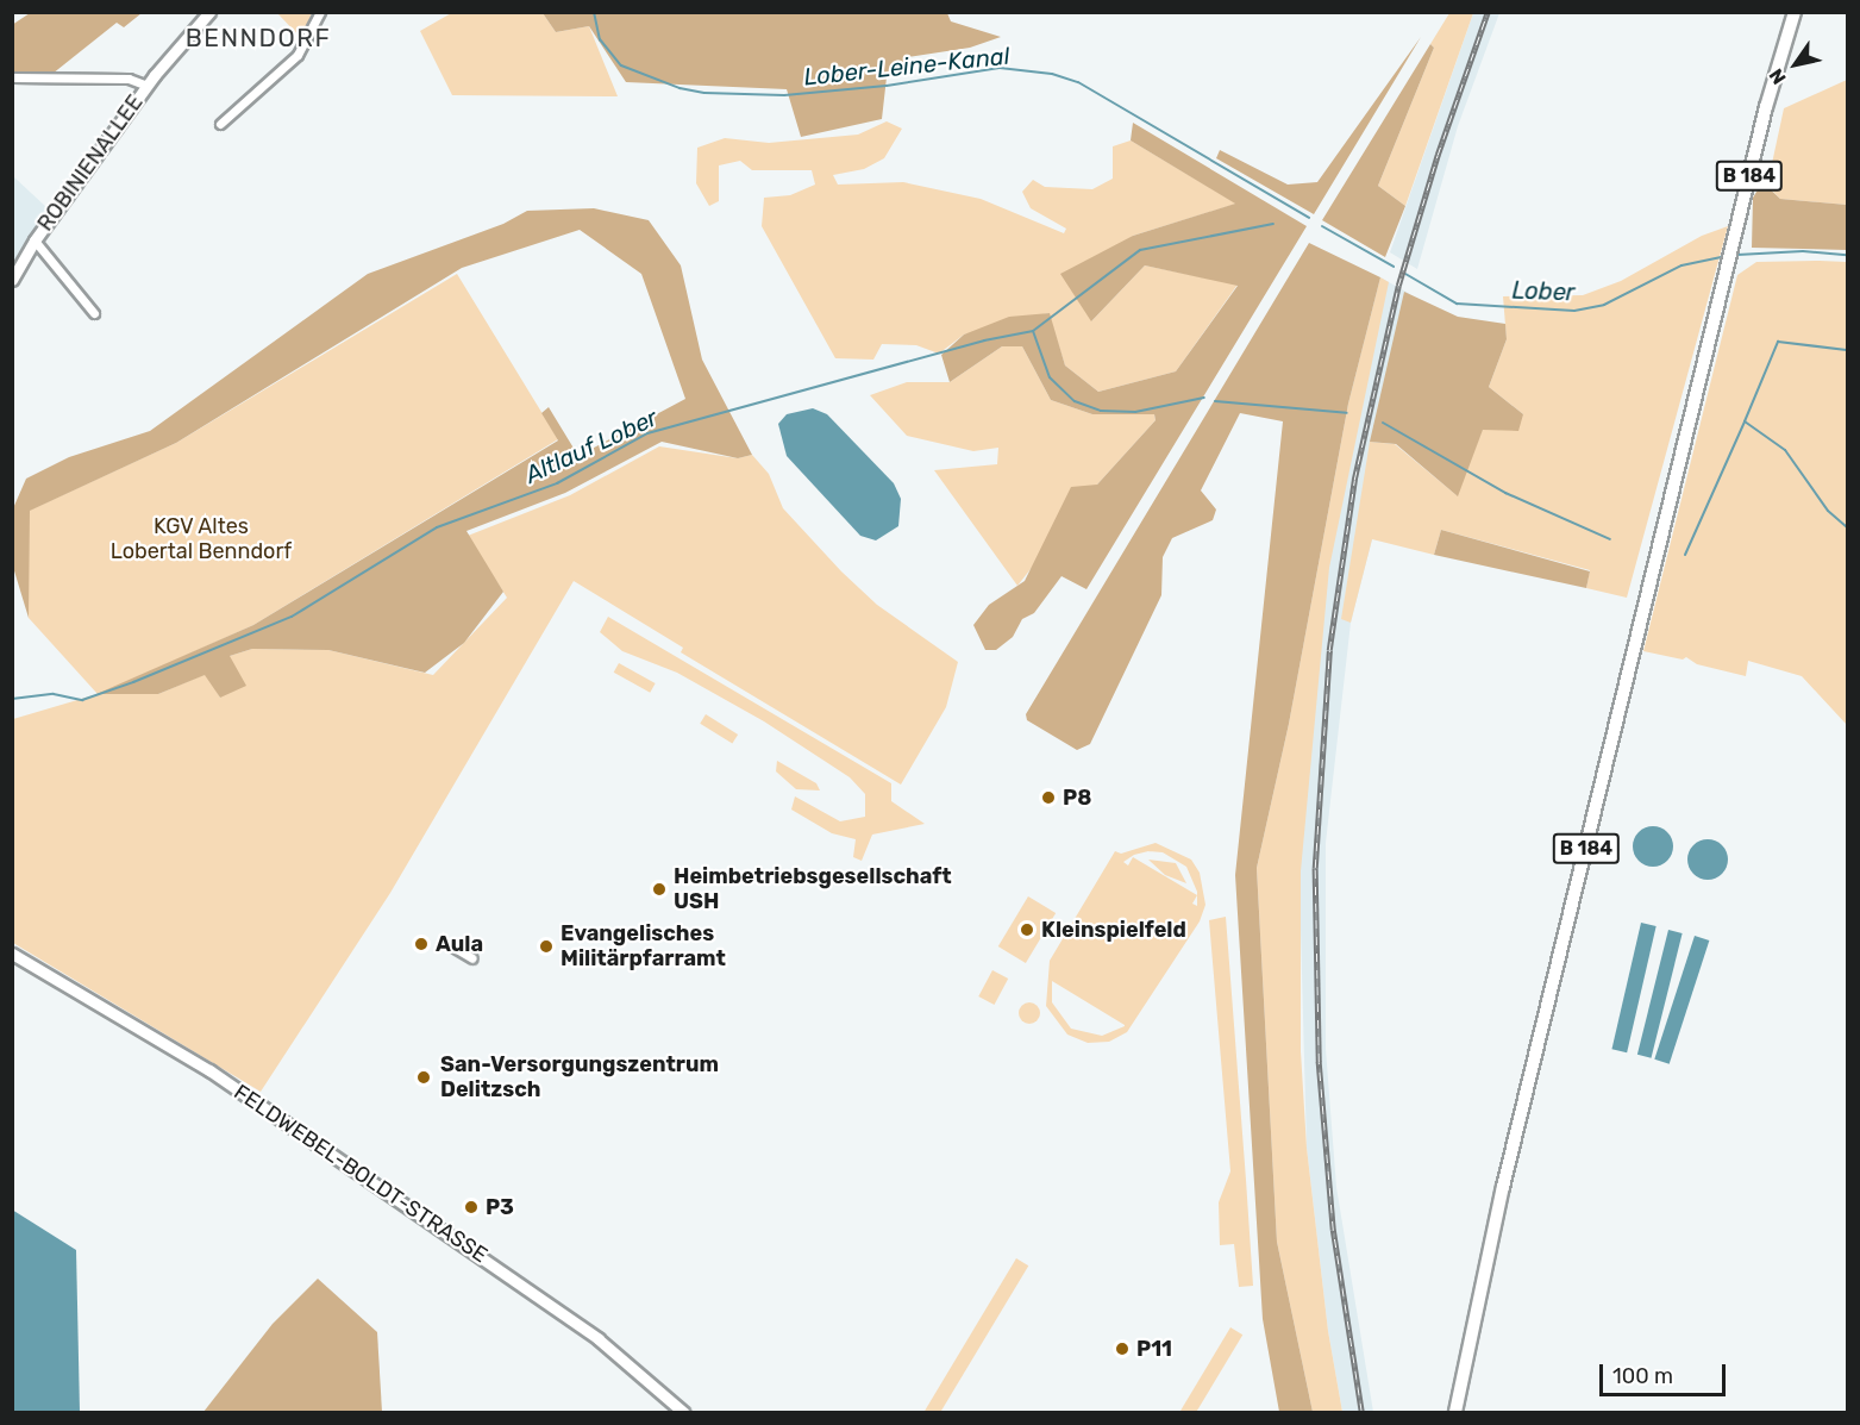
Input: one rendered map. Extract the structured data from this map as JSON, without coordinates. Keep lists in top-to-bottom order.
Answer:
{
  "streets": {
    "main road": ["B 184"],
    "street": ["ROBINIENALLEE", "FELDWEBEL-BOLDT-STRASSE"]
  },
  "districts": ["BENNDORF"],
  "water": ["Lober-Leine-Kanal", "Lober", "Altlauf Lober"],
  "parks": ["KGV Altes Lobertal Benndorf"],
  "places": [
    "P8",
    "Heimbetriebsgesellschaft USH",
    "Kleinspielfeld",
    "Aula",
    "Evangelisches Militärpfarramt",
    "San-Versorgungszentrum Delitzsch",
    "P3",
    "P11"
  ],
  "scale_bar": "100 m",
  "north": "bottom left"
}
